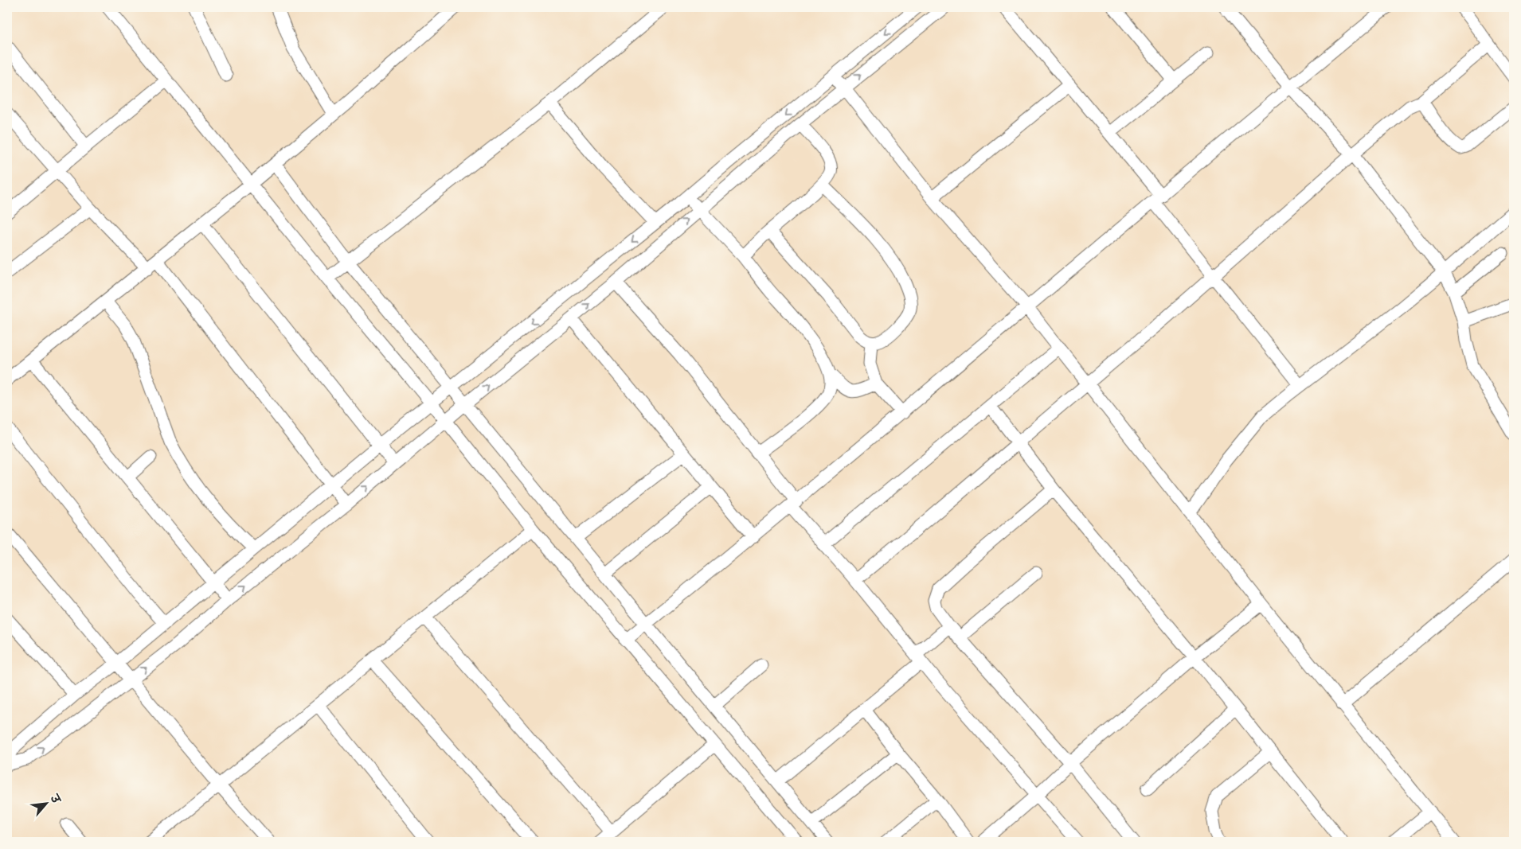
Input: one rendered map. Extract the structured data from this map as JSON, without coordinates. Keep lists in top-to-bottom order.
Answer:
{
  "north": "top right"
}
